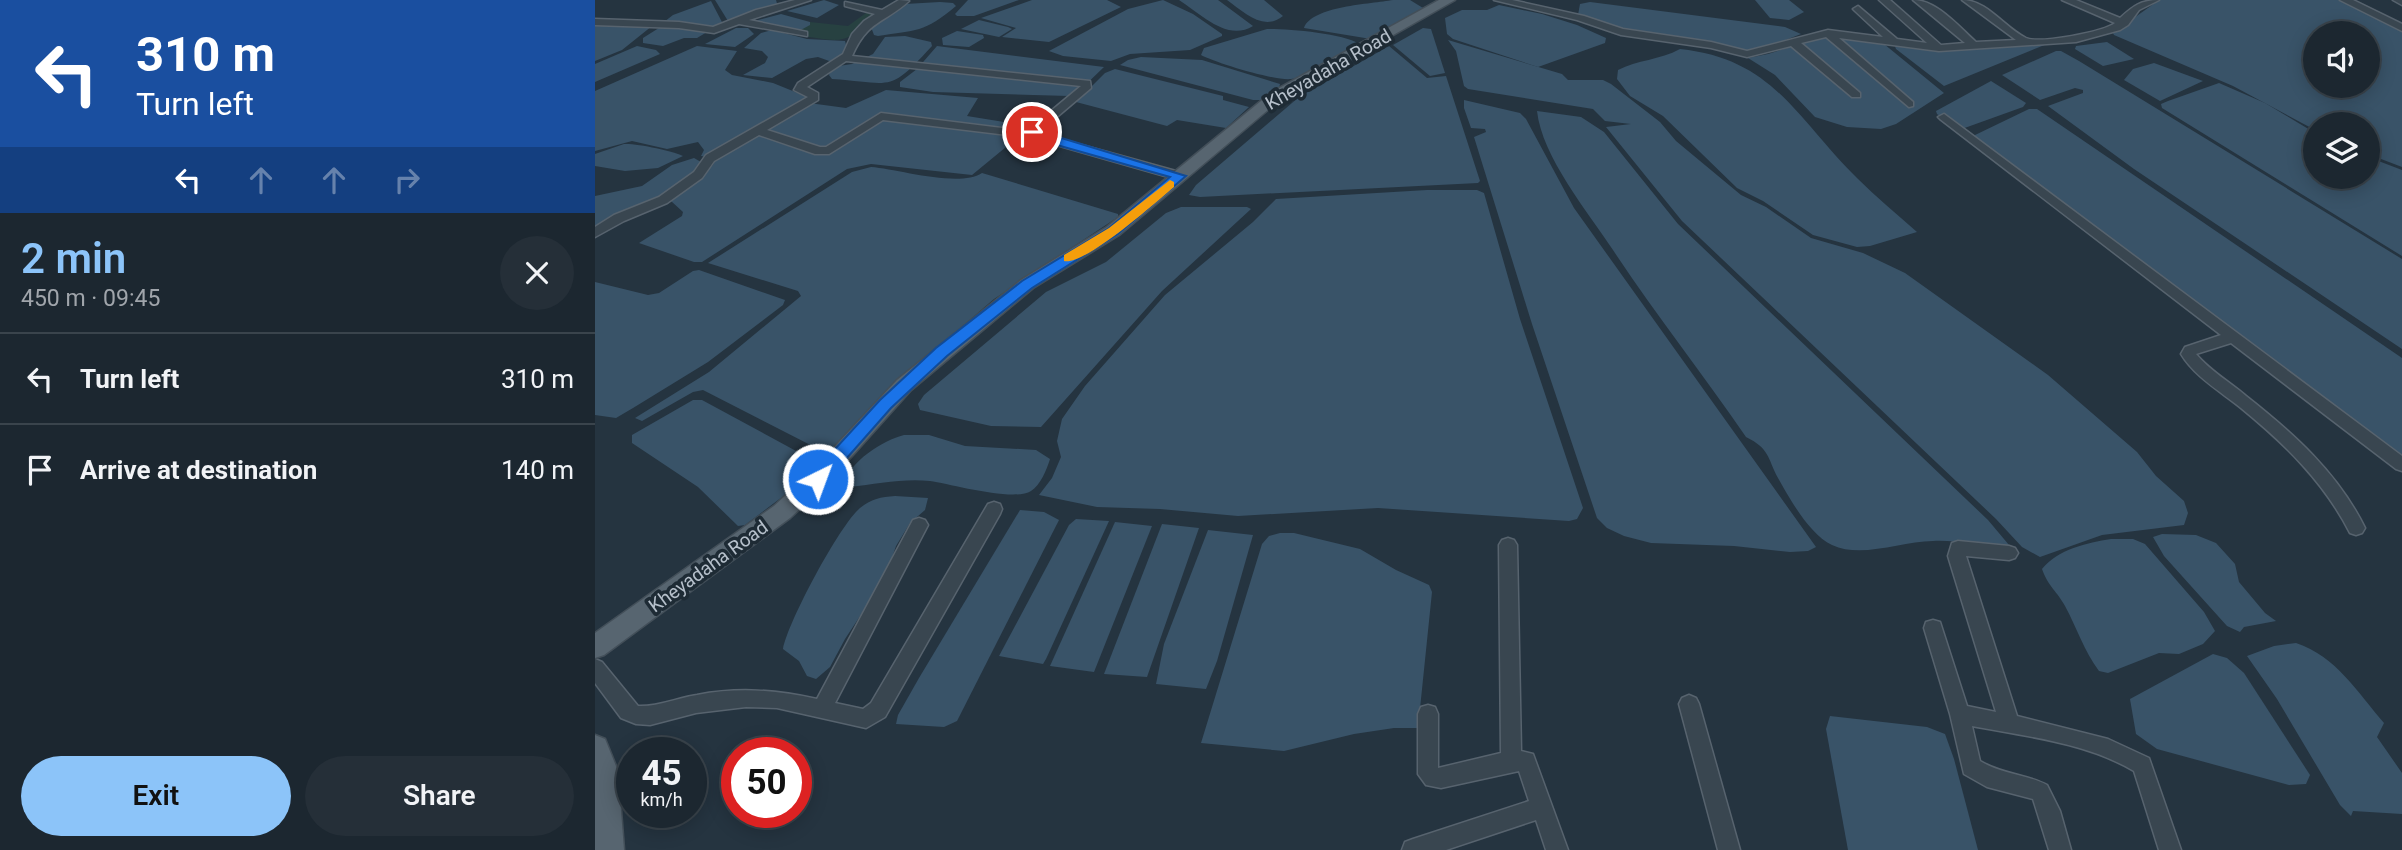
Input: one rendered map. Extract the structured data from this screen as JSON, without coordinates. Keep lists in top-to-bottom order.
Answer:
{
  "streets": {
    "main road": ["Kheyadaha Road"]
  },
  "page": {
    "turn": ["310 m", "Turn left"],
    "heading": ["2 min", "450 m · 09:45"],
    "list": [
      {
        "name": "Turn left",
        "value": "310 m"
      },
      {
        "name": "Arrive at destination",
        "value": "140 m"
      }
    ],
    "speed": "45 km/h",
    "limit": "50",
    "buttons": ["Exit", "Share"]
  }
}
